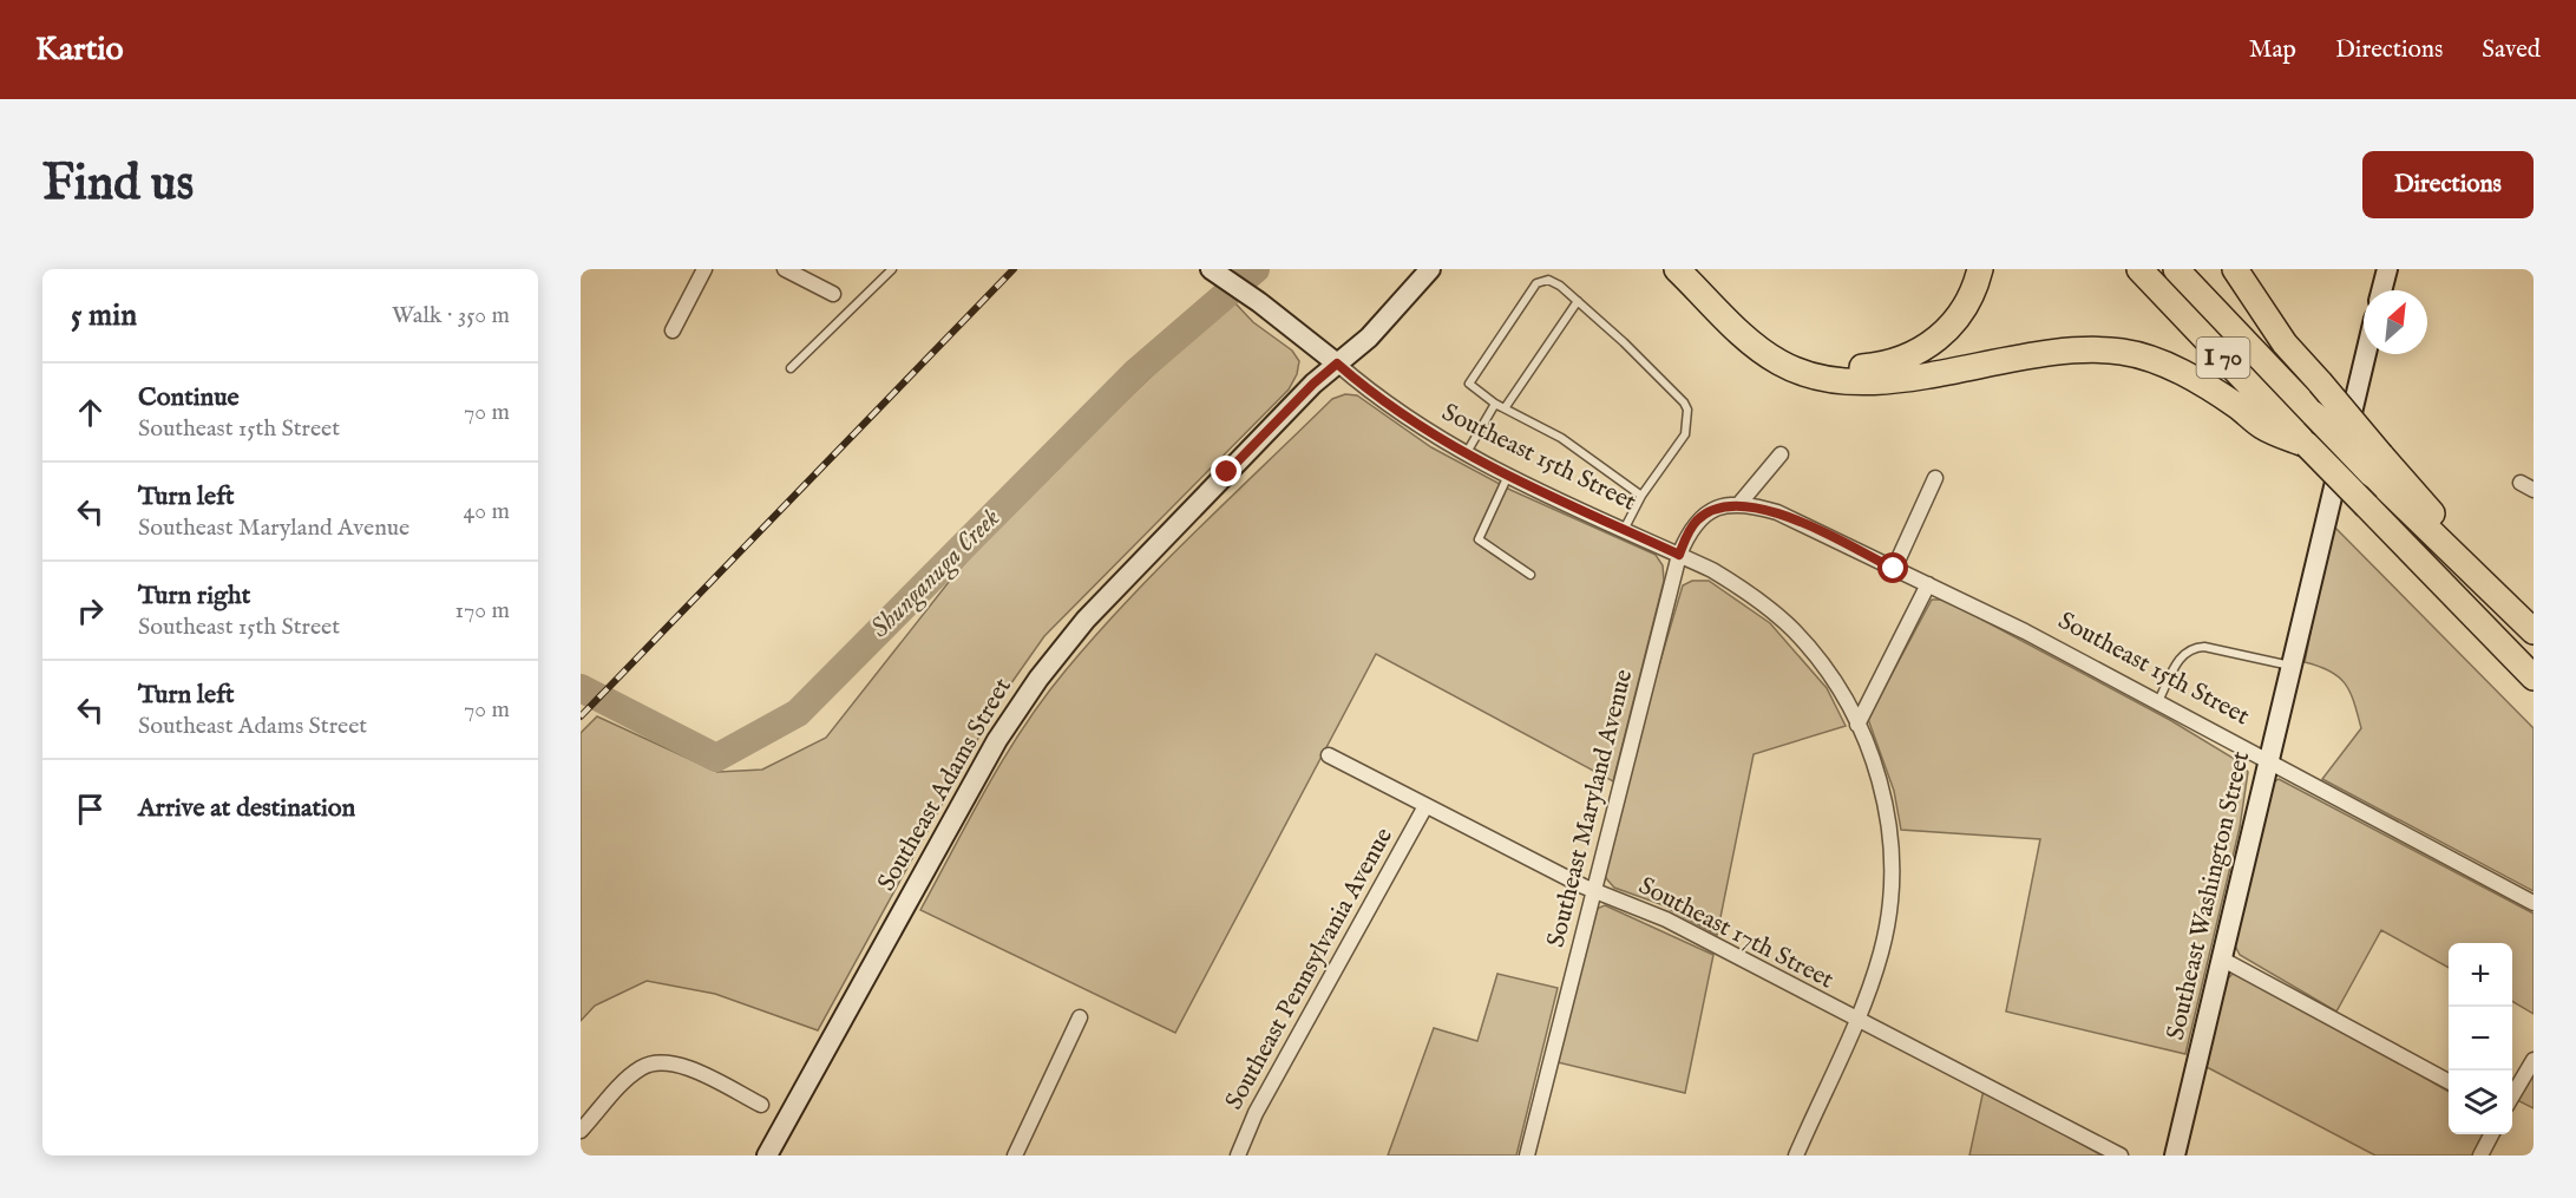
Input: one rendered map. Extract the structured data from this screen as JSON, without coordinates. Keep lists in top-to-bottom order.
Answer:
{
  "streets": {
    "highway": ["I 70"],
    "main road": ["Southeast 15th Street", "Southeast Adams Street", "Southeast Washington Street"],
    "street": ["Southeast Maryland Avenue", "Southeast 17th Street", "Southeast Pennsylvania Avenue"]
  },
  "crossings": [
    ["Southeast 15th Street", "Southeast Adams Street"],
    ["Southeast 15th Street", "Southeast Maryland Avenue"],
    ["Southeast 15th Street", "Southeast Washington Street"],
    ["Southeast 15th Street", "Southeast 17th Street"],
    ["Southeast Maryland Avenue", "Southeast 17th Street"],
    ["Southeast 17th Street", "Southeast Pennsylvania Avenue"]
  ],
  "water": ["Shunganuga Creek"],
  "north": "top right",
  "page": {
    "header": "Kartio",
    "nav": ["Map", "Directions", "Saved"],
    "buttons": "Directions",
    "title": "Find us",
    "heading": ["5 min", "Walk · 350 m"],
    "list": [
      ["Continue", "Southeast 15th Street", "70 m"],
      ["Turn left", "Southeast Maryland Avenue", "40 m"],
      ["Turn right", "Southeast 15th Street", "170 m"],
      ["Turn left", "Southeast Adams Street", "70 m"],
      "Arrive at destination"
    ],
    "map_buttons": ["+", "−"]
  }
}
